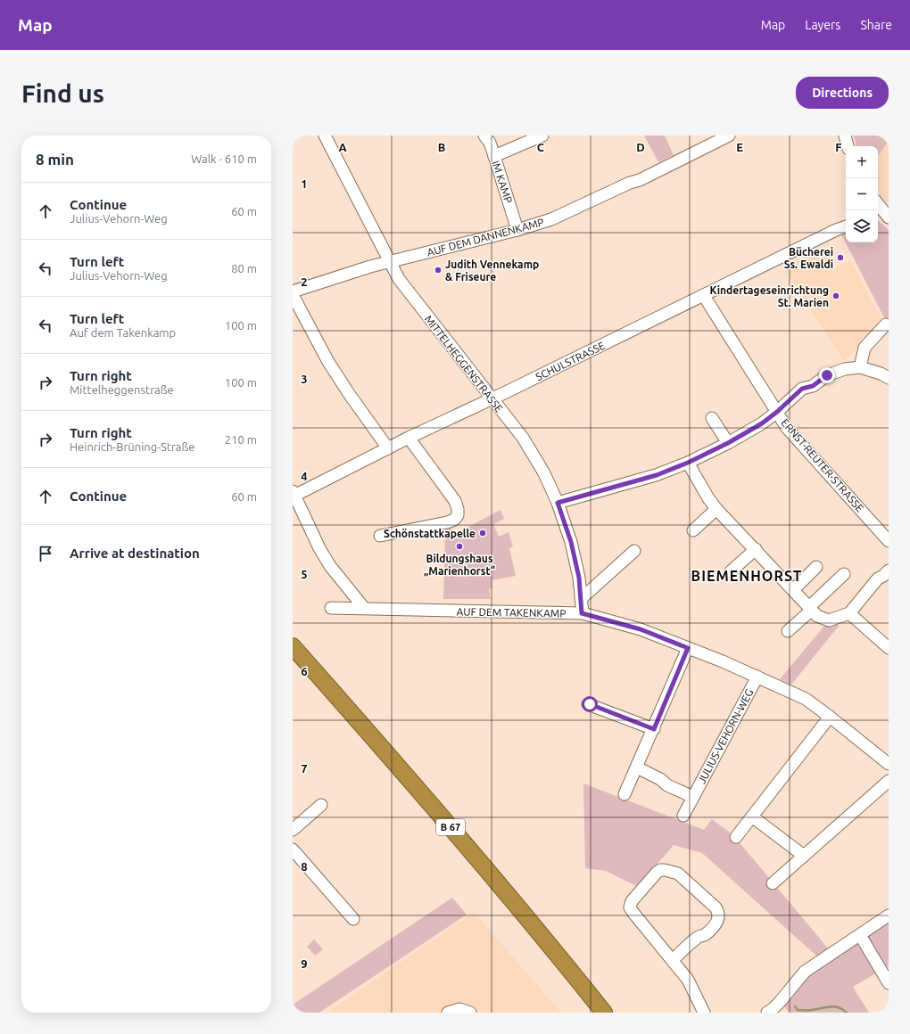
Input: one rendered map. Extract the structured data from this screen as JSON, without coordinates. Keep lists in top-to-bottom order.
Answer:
{
  "streets": {
    "highway": ["B 67"],
    "street": [
      "IM KAMP",
      "AUF DEM DANNENKAMP",
      "SCHULSTRASSE",
      "MITTELHEGGENSTRASSE",
      "ERNST-REUTER-STRASSE",
      "AUF DEM TAKENKAMP",
      "JULIUS-VEHORN-WEG"
    ]
  },
  "crossings": [
    ["IM KAMP", "AUF DEM DANNENKAMP"],
    ["AUF DEM DANNENKAMP", "MITTELHEGGENSTRASSE"],
    ["SCHULSTRASSE", "MITTELHEGGENSTRASSE"],
    ["SCHULSTRASSE", "ERNST-REUTER-STRASSE"],
    ["MITTELHEGGENSTRASSE", "AUF DEM TAKENKAMP"],
    ["AUF DEM TAKENKAMP", "JULIUS-VEHORN-WEG"]
  ],
  "districts": ["BIEMENHORST"],
  "places": [
    "Bücherei Ss. Ewaldi",
    "Judith Vennekamp & Friseure",
    "Kindertageseinrichtung St. Marien",
    "Schönstattkapelle",
    "Bildungshaus „Marienhorst“"
  ],
  "page": {
    "header": "Map",
    "nav": ["Map", "Layers", "Share"],
    "buttons": "Directions",
    "title": "Find us",
    "heading": ["8 min", "Walk · 610 m"],
    "map_buttons": ["+", "−"],
    "list": [
      ["Continue", "Julius-Vehorn-Weg", "60 m"],
      ["Turn left", "Julius-Vehorn-Weg", "80 m"],
      ["Turn left", "Auf dem Takenkamp", "100 m"],
      ["Turn right", "Mittelheggenstraße", "100 m"],
      ["Turn right", "Heinrich-Brüning-Straße", "210 m"],
      ["Continue", "60 m"],
      "Arrive at destination"
    ]
  },
  "grid": {
    "columns": [
      "A",
      "B",
      "C",
      "D",
      "E",
      "F"
    ],
    "rows": [
      "1",
      "2",
      "3",
      "4",
      "5",
      "6",
      "7",
      "8",
      "9"
    ]
  }
}
